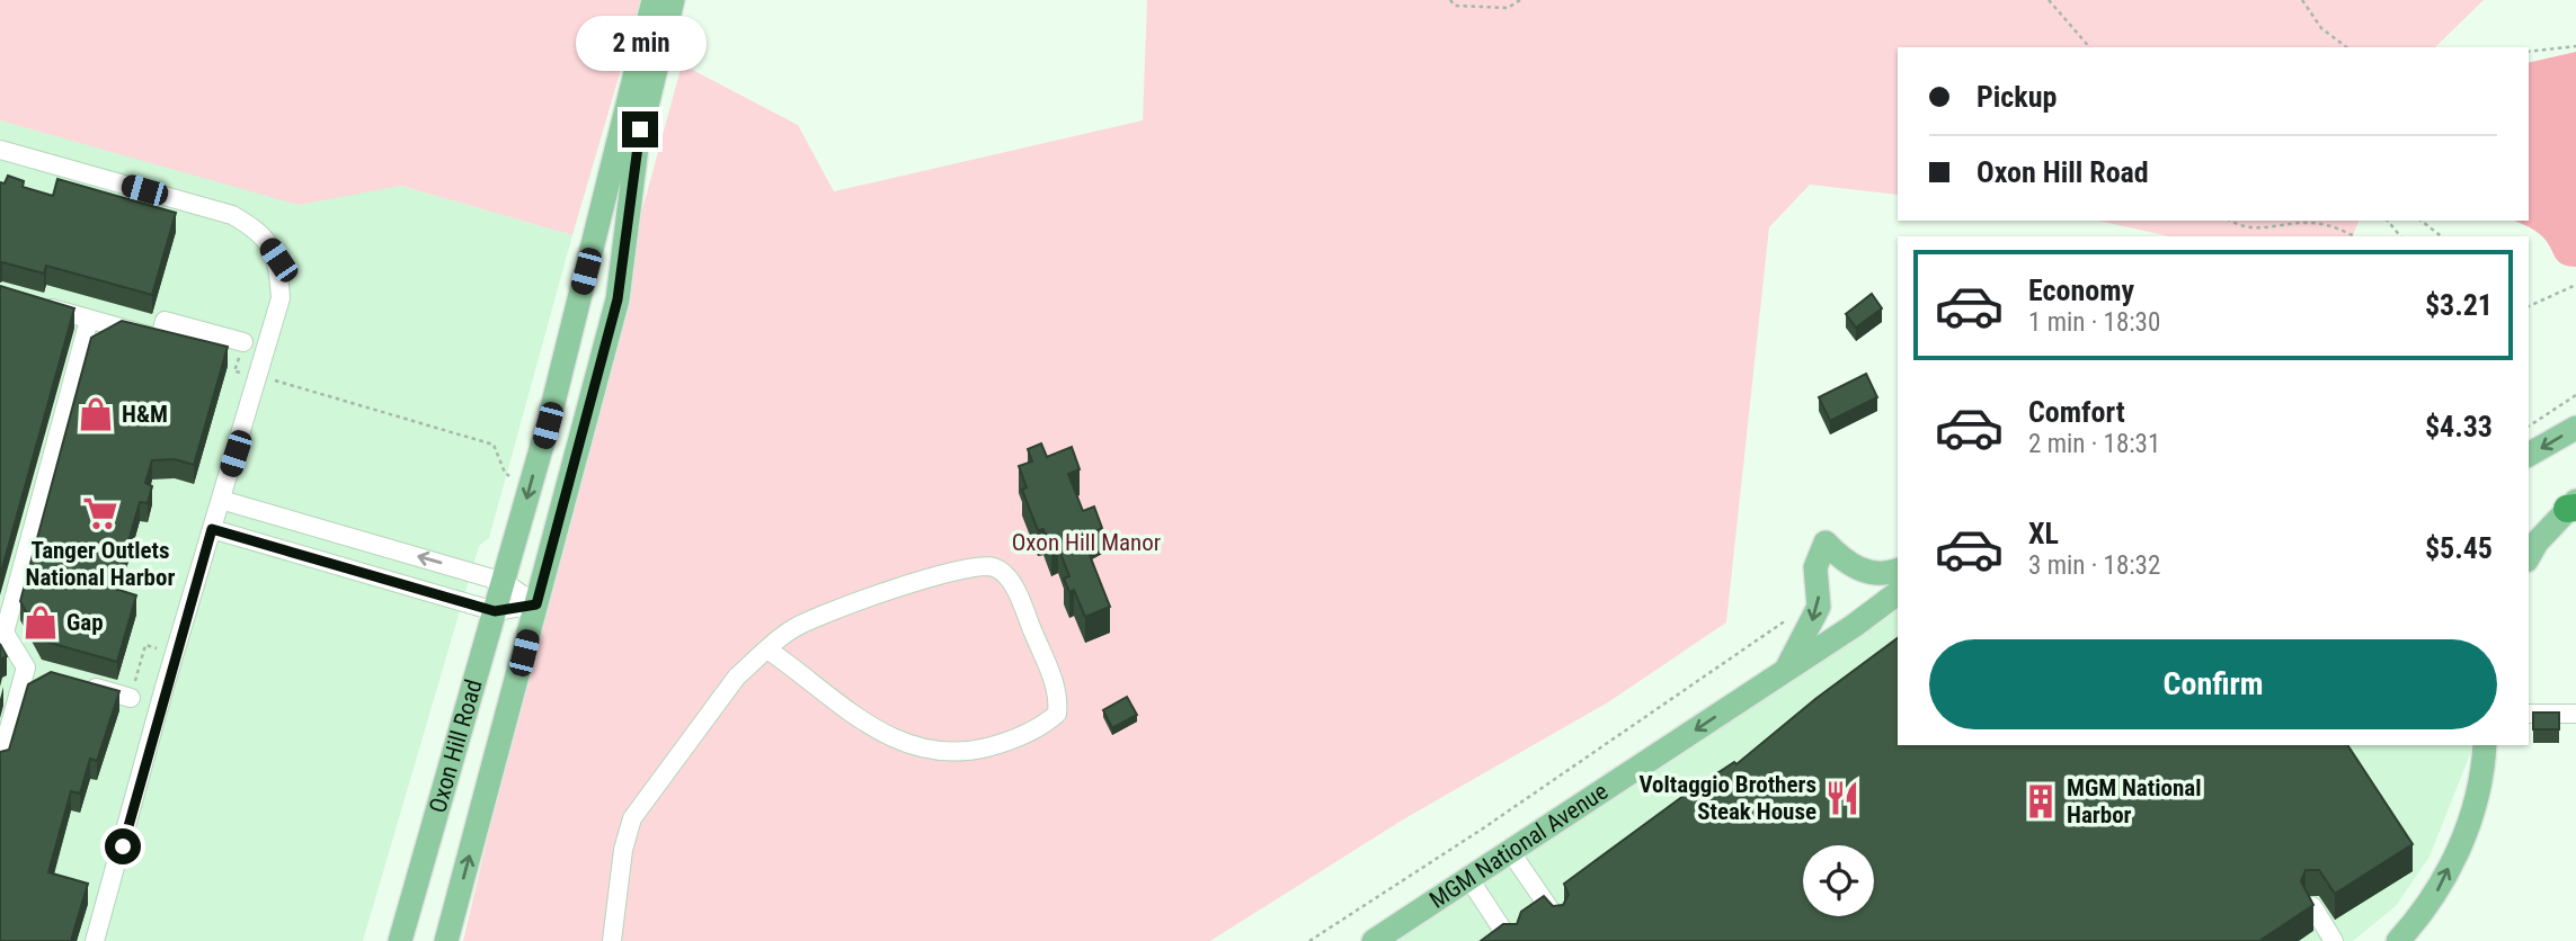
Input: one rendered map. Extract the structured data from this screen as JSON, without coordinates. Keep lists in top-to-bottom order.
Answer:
{
  "streets": {
    "main road": ["Oxon Hill Road", "MGM National Avenue"]
  },
  "one_way": ["MGM National Avenue"],
  "parks": ["Oxon Hill Manor"],
  "places": {
    "shop": ["H&M", "Gap"],
    "supermarket": ["Tanger Outlets National Harbor"],
    "restaurant": ["Voltaggio Brothers Steak House"],
    "building": ["MGM National Harbor"]
  },
  "page": {
    "bubble": "2 min",
    "banner": ["Pickup", "Oxon Hill Road"],
    "list": [
      {
        "name": "Economy",
        "note": "1 min · 18:30",
        "value": "$3.21"
      },
      {
        "name": "Comfort",
        "note": "2 min · 18:31",
        "value": "$4.33"
      },
      {
        "name": "XL",
        "note": "3 min · 18:32",
        "value": "$5.45"
      }
    ],
    "buttons": "Confirm"
  }
}
